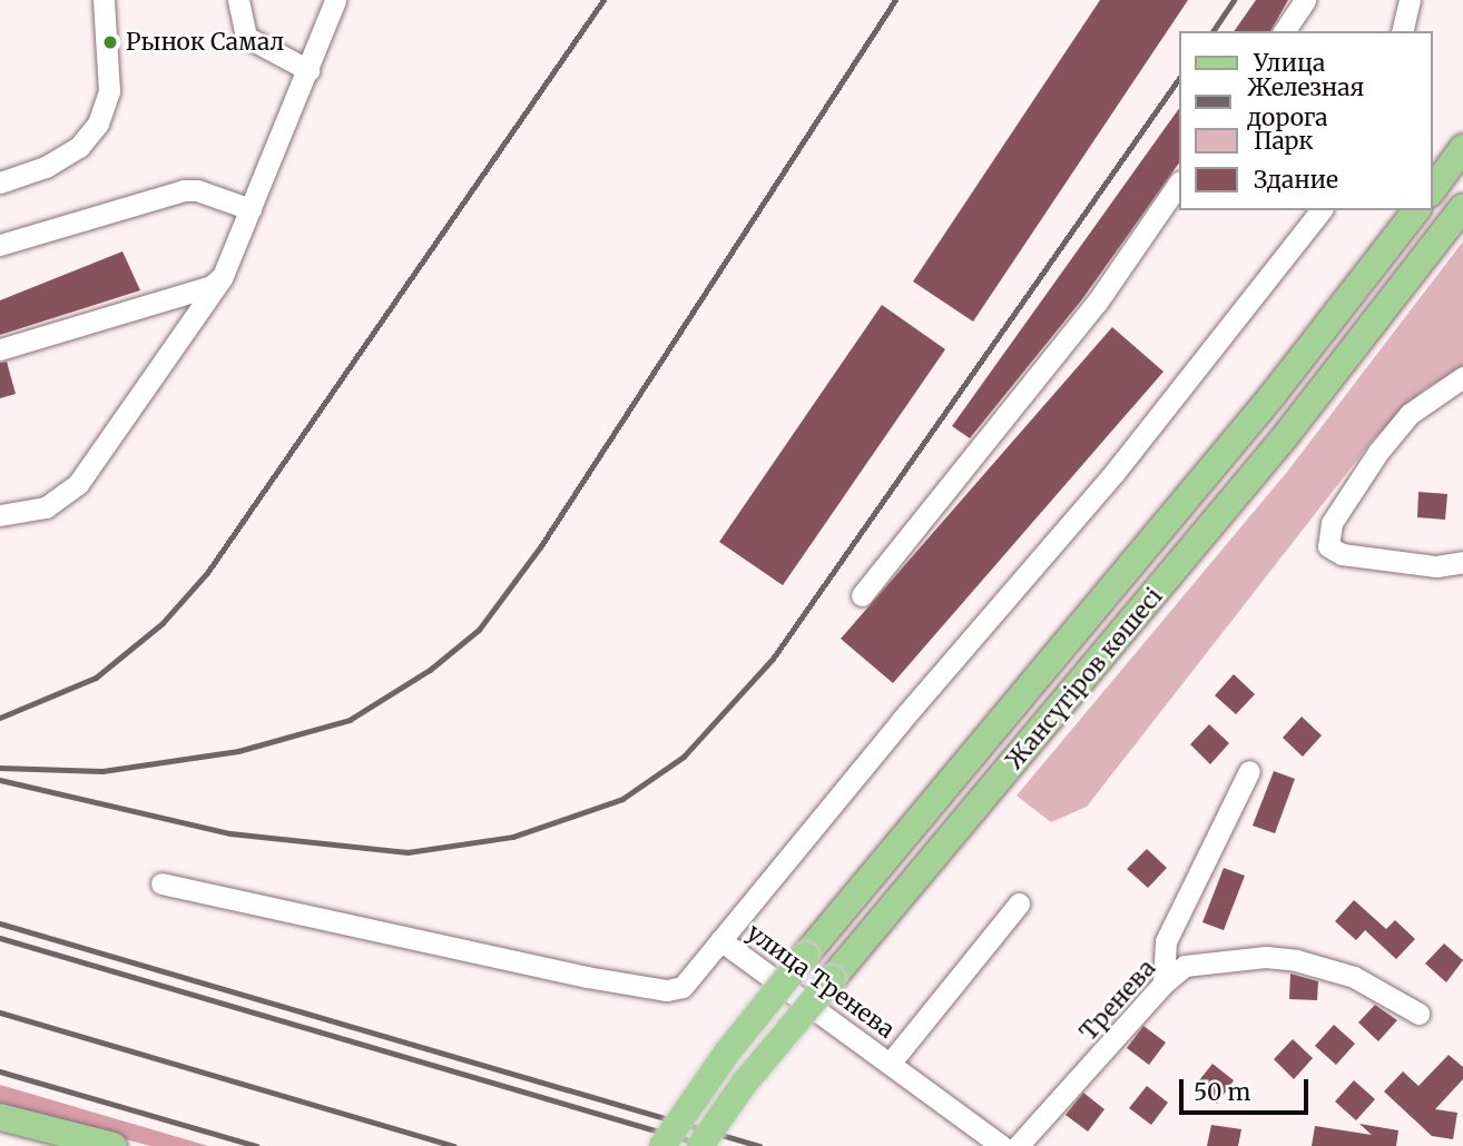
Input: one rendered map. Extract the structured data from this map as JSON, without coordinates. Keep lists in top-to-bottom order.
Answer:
{
  "streets": {
    "main road": ["Жансүгіров көшесі"],
    "street": ["улица Тренева", "Тренева"]
  },
  "places": ["Рынок Самал"],
  "legend": [
    "Улица",
    "Железная дорога",
    "Парк",
    "Здание"
  ],
  "scale_bar": "50 m"
}
